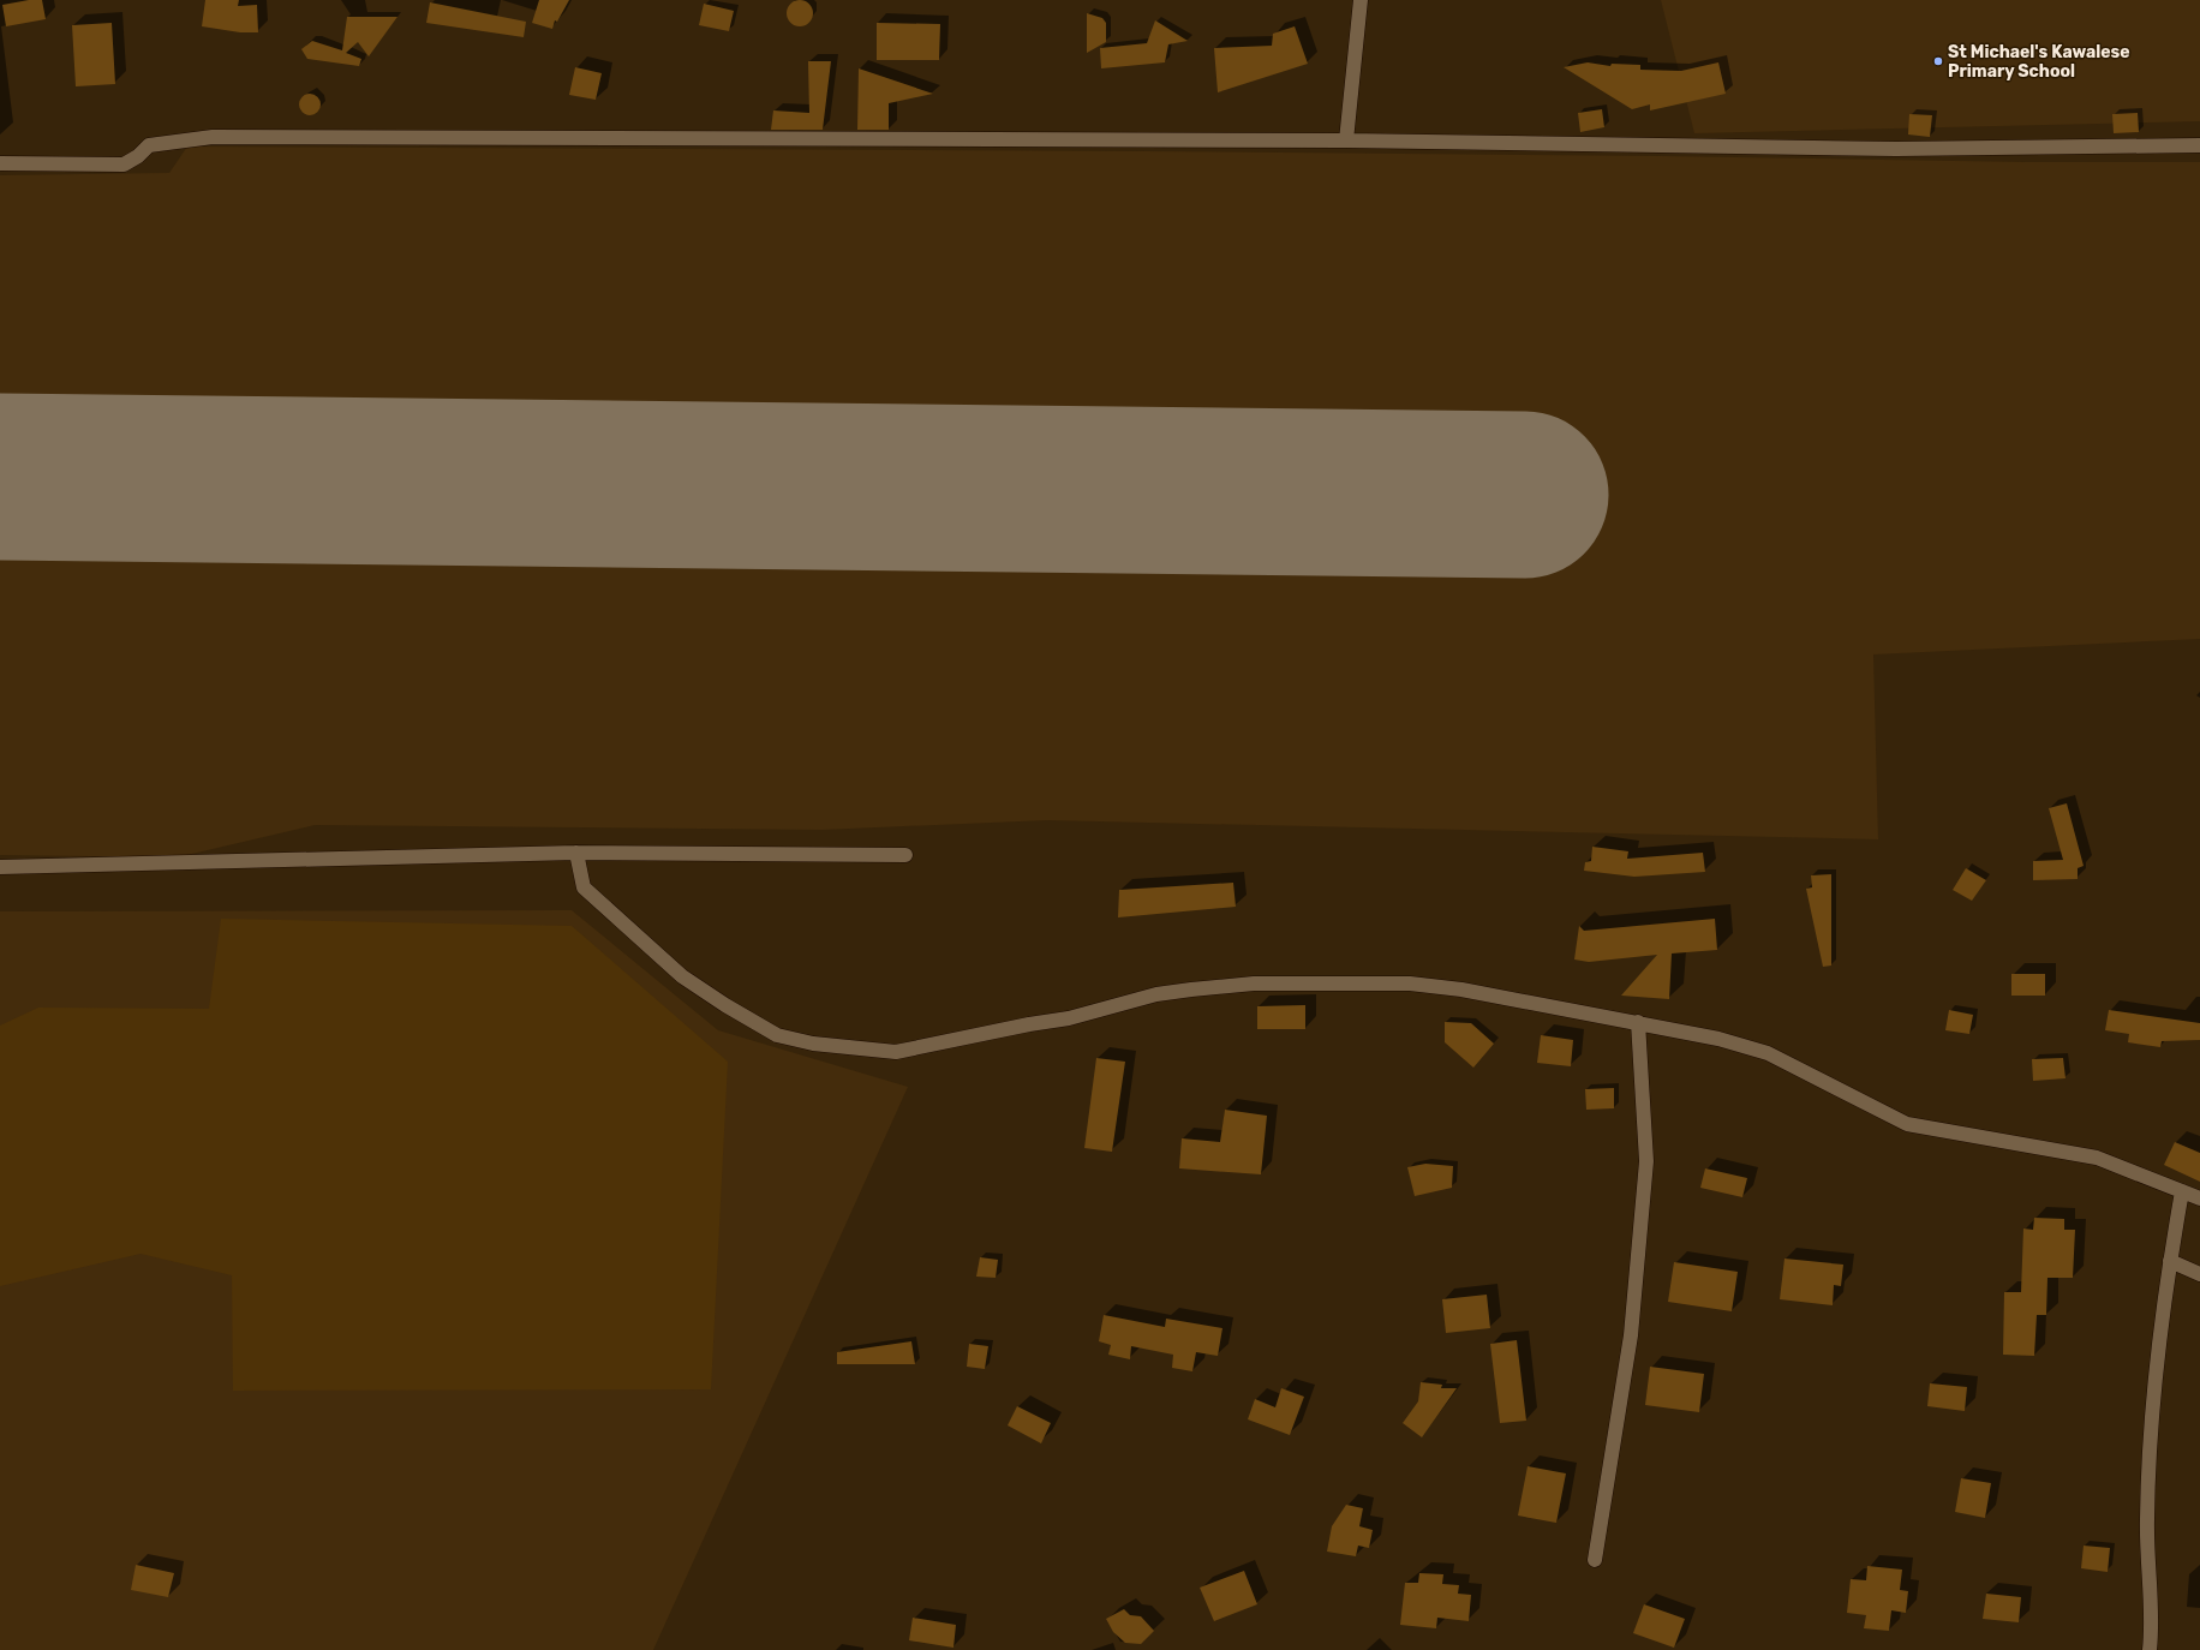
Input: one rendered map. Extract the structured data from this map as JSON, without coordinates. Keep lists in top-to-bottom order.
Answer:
{
  "places": ["St Michael's Kawalese Primary School"]
}
